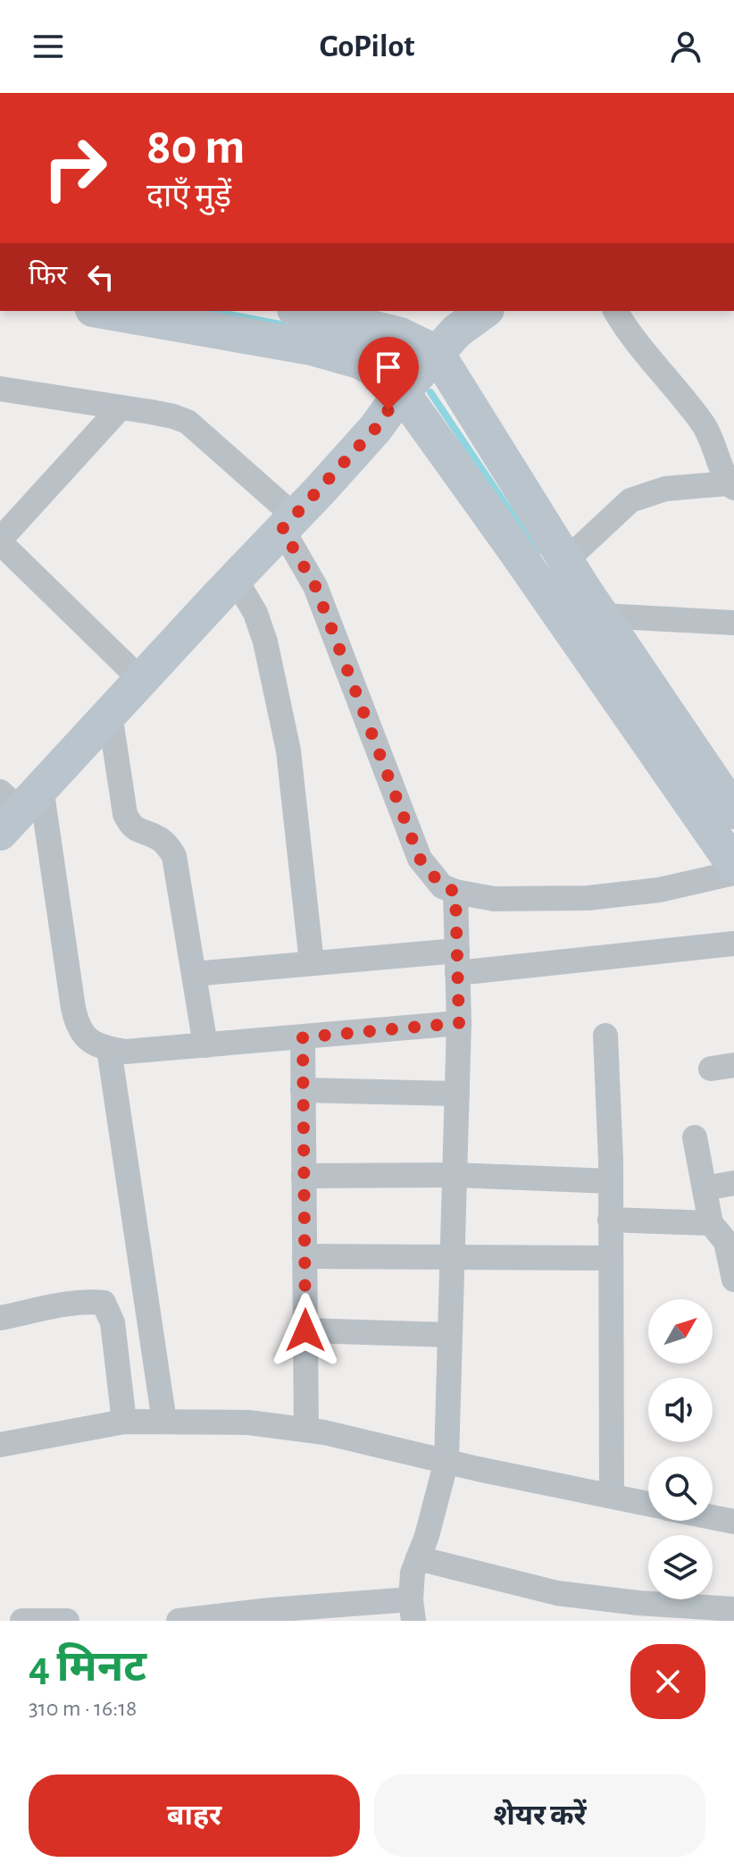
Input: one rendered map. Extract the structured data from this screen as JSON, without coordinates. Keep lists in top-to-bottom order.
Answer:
{
  "north": "top right",
  "page": {
    "header": "GoPilot",
    "turn": ["80 m", "दाएँ मुड़ें"],
    "then": "फिर",
    "heading": ["4 मिनट", "310 m · 16:18"],
    "buttons": ["बाहर", "शेयर करें"]
  }
}
